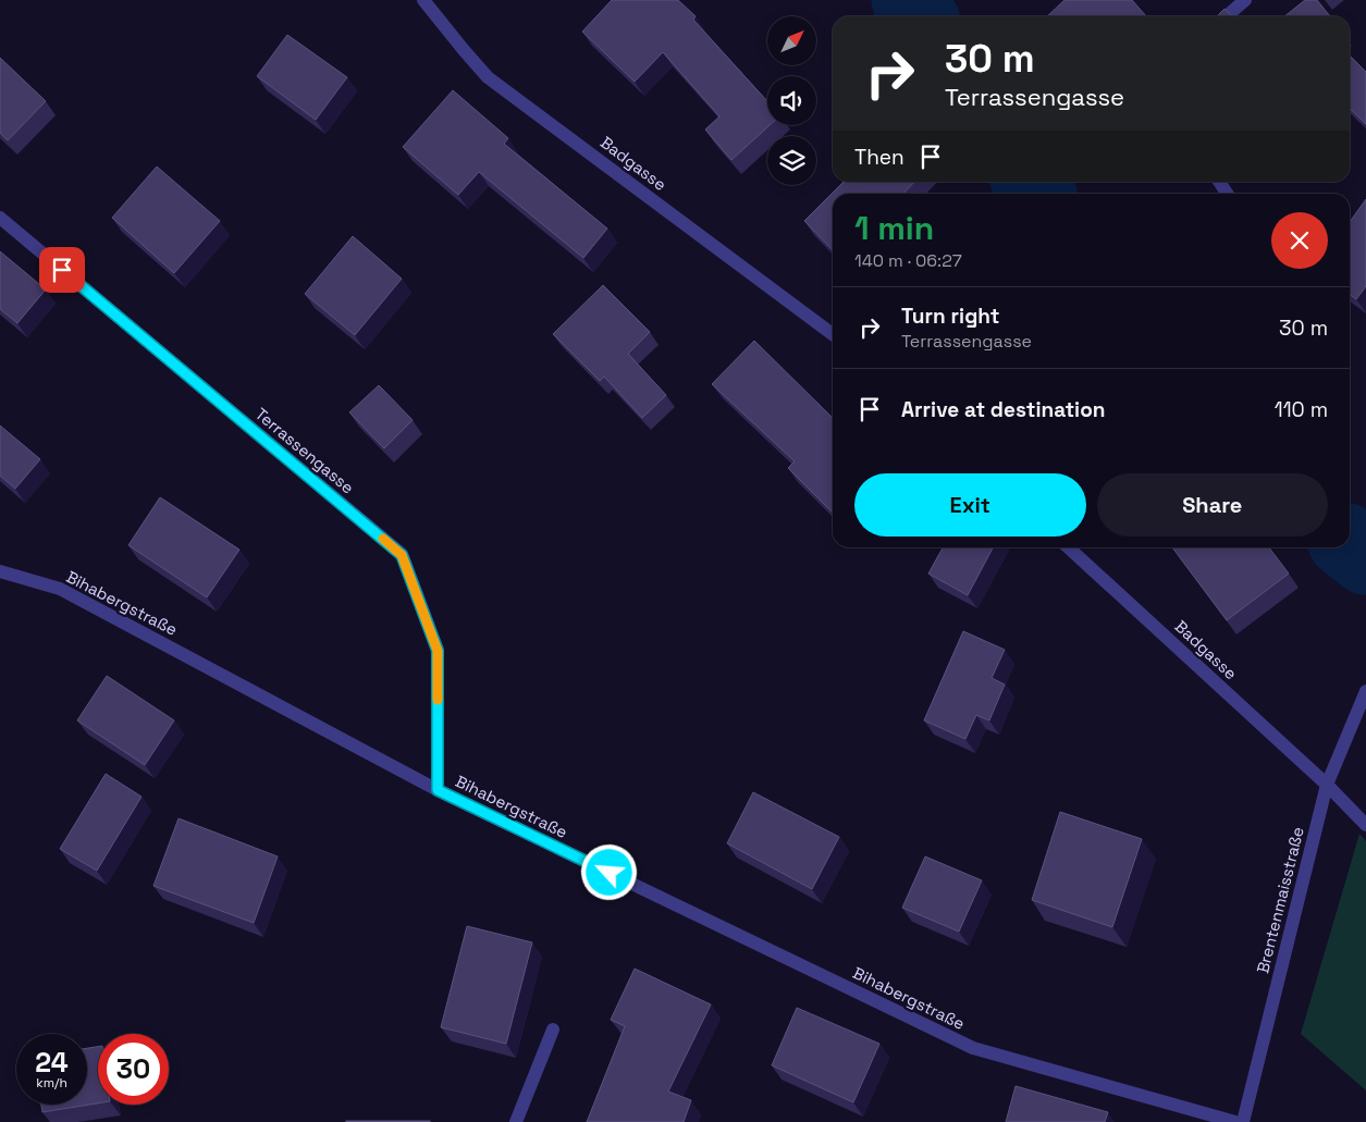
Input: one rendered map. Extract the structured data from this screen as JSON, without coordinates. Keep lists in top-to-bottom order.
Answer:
{
  "streets": {
    "street": [
      "Badgasse",
      "Terrassengasse",
      "Bihabergstraße",
      "Brentenmaisstraße"
    ]
  },
  "crossings": [
    ["Badgasse", "Brentenmaisstraße"],
    ["Terrassengasse", "Bihabergstraße"]
  ],
  "north": "top right",
  "page": {
    "turn": ["30 m", "Terrassengasse"],
    "then": "Then",
    "heading": ["1 min", "140 m · 06:27"],
    "list": [
      {
        "name": "Turn right",
        "note": "Terrassengasse",
        "value": "30 m"
      },
      {
        "name": "Arrive at destination",
        "value": "110 m"
      }
    ],
    "buttons": ["Exit", "Share"],
    "speed": "24 km/h",
    "limit": "30"
  }
}
